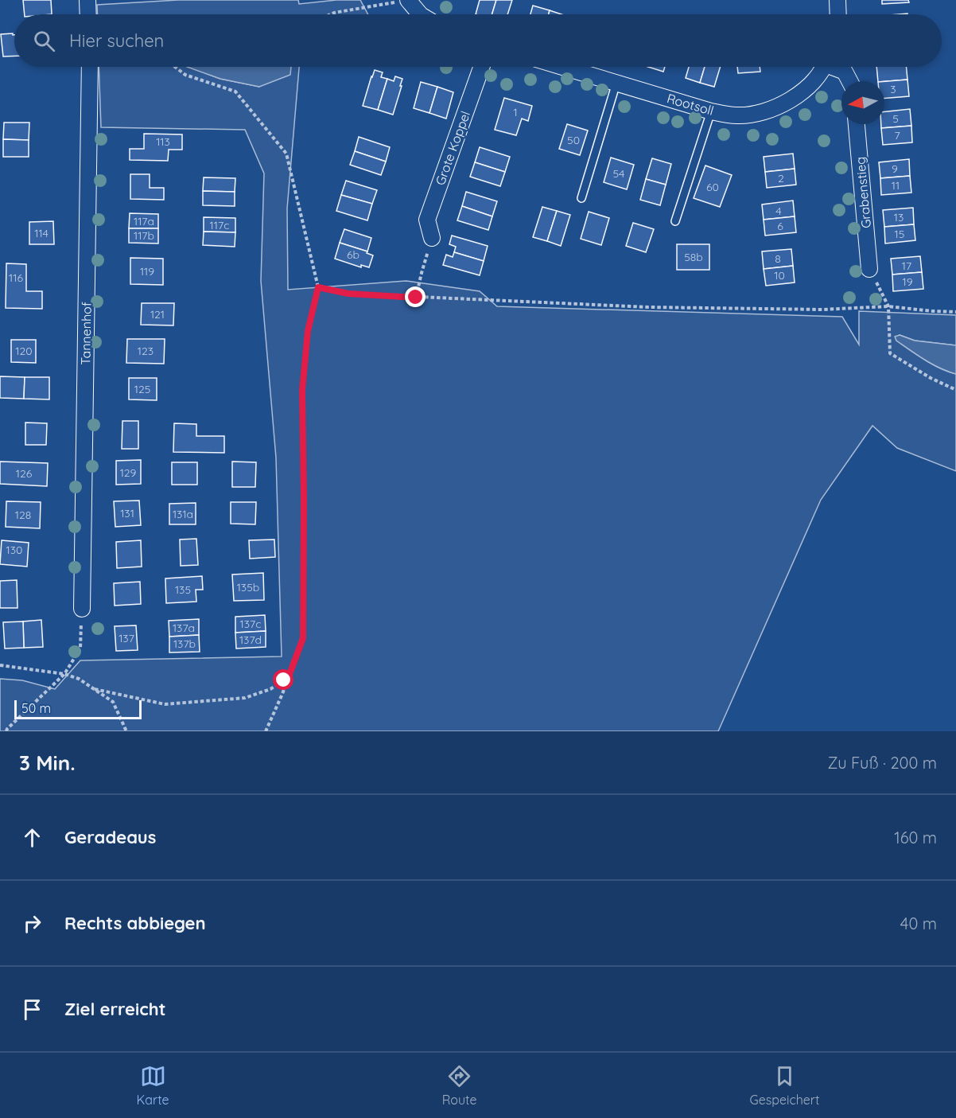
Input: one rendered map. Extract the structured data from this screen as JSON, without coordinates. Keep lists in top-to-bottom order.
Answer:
{
  "streets": {
    "street": [
      "Rootsoll",
      "Grote Koppel",
      "Grabenstieg",
      "Tannenhof"
    ]
  },
  "house_numbers": [
    "3",
    "1",
    "5",
    "7",
    "50",
    "113",
    "9",
    "54",
    "2",
    "11",
    "60",
    "4",
    "13",
    "117a",
    "117c",
    "6",
    "114",
    "15",
    "117b",
    "6b",
    "58b",
    "8",
    "17",
    "119",
    "10",
    "116",
    "19",
    "121",
    "120",
    "123",
    "125",
    "129",
    "126",
    "131",
    "131a",
    "128",
    "130",
    "135b",
    "135",
    "137c",
    "137a",
    "137",
    "137d",
    "137b"
  ],
  "scale_bar": "50 m",
  "north": "left",
  "page": {
    "search": "Hier suchen",
    "scale": "50 m",
    "heading": ["3 Min.", "Zu Fuß · 200 m"],
    "list": [
      ["Geradeaus", "160 m"],
      ["Rechts abbiegen", "40 m"],
      "Ziel erreicht"
    ],
    "nav": ["Karte", "Route", "Gespeichert"]
  }
}
